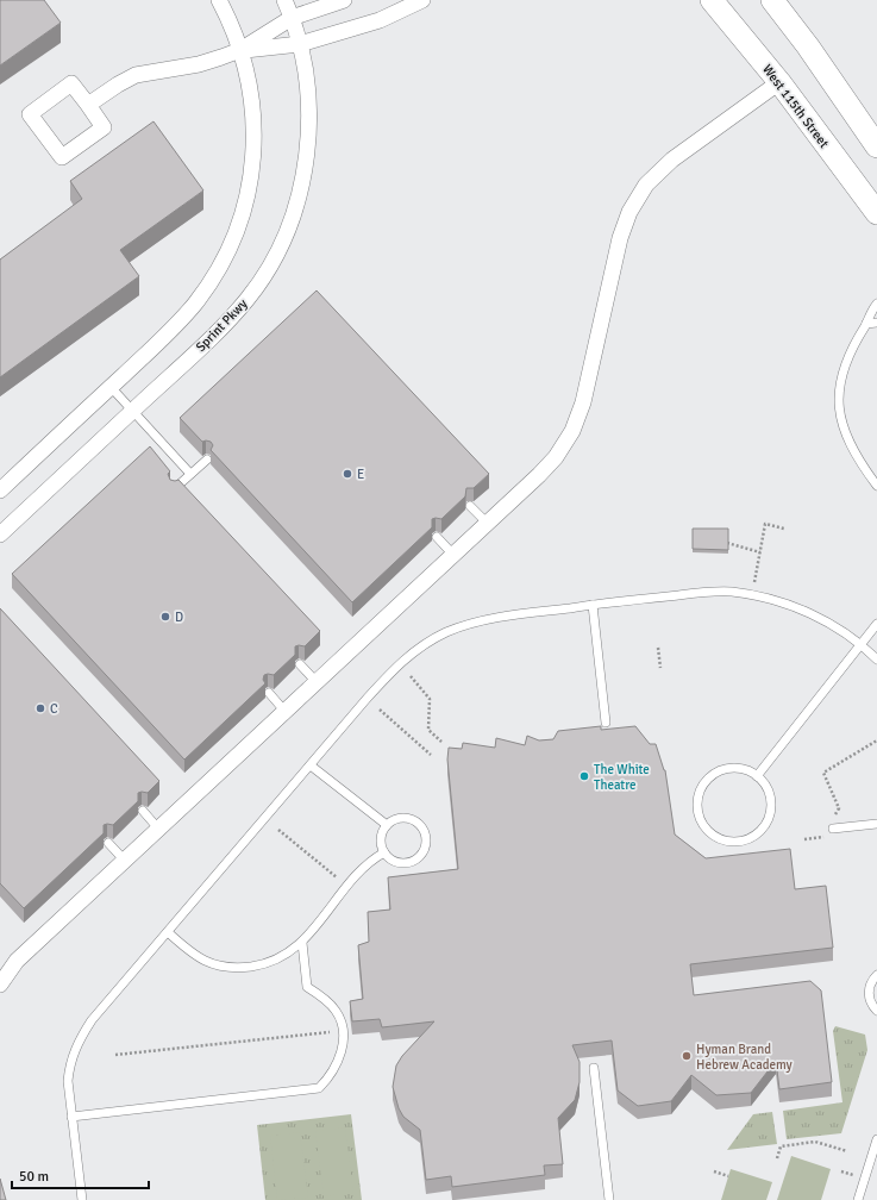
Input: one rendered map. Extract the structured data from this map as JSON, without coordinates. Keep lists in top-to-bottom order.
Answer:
{
  "streets": {
    "street": ["West 115th Street", "Sprint Pkwy"]
  },
  "places": [
    "E",
    "D",
    "C",
    "The White Theatre",
    "Hyman Brand Hebrew Academy"
  ],
  "scale_bar": "50 m"
}
